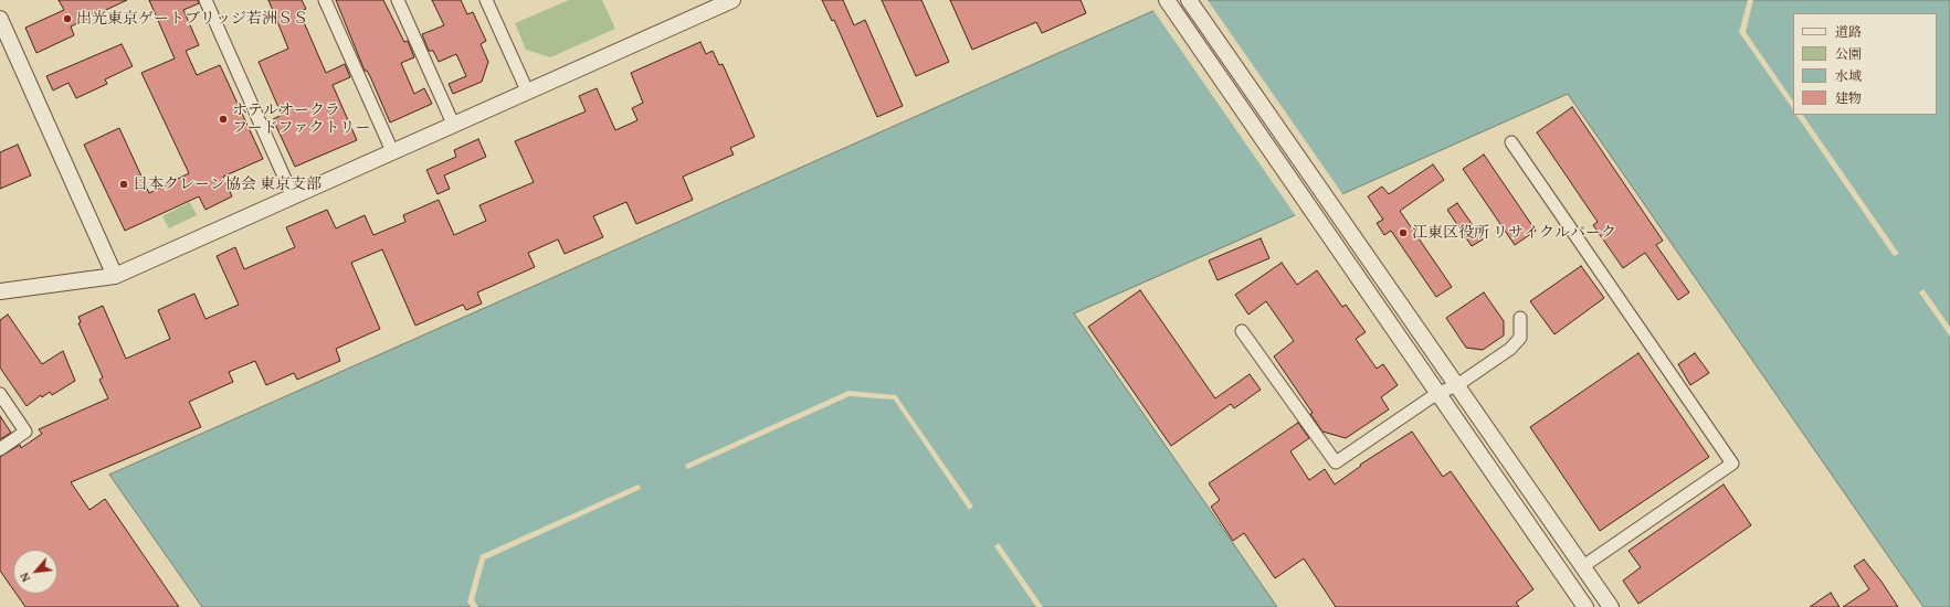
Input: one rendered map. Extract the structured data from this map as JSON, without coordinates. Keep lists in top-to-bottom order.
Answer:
{
  "places": [
    "出光東京ゲートブリッジ若洲ＳＳ",
    "ホテルオークラ フードファクトリー",
    "日本クレーン協会 東京支部",
    "江東区役所 リサイクルパーク"
  ],
  "legend": [
    "道路",
    "公園",
    "水域",
    "建物"
  ],
  "north": "bottom left"
}
